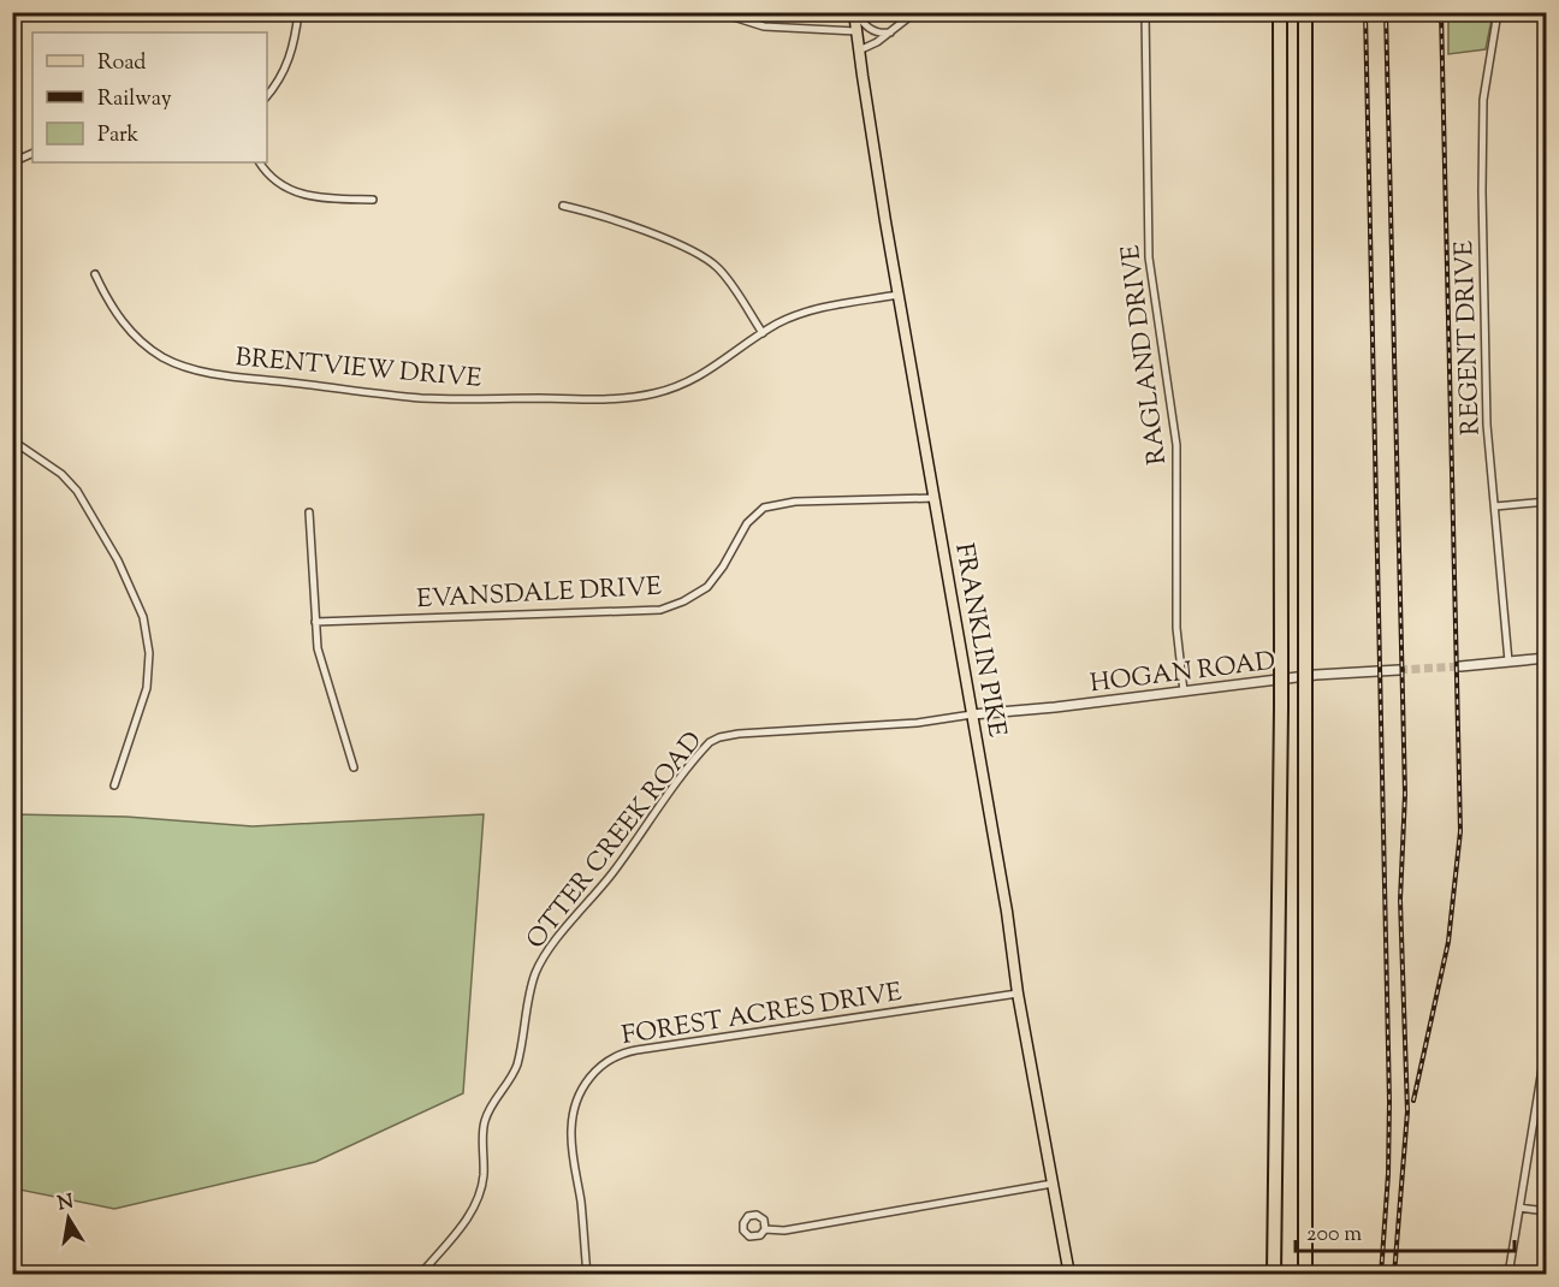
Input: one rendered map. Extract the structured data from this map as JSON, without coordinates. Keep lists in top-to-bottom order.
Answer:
{
  "streets": {
    "main road": ["FRANKLIN PIKE"],
    "street": [
      "REGENT DRIVE",
      "RAGLAND DRIVE",
      "BRENTVIEW DRIVE",
      "EVANSDALE DRIVE",
      "HOGAN ROAD",
      "OTTER CREEK ROAD",
      "FOREST ACRES DRIVE"
    ]
  },
  "crossings": [
    ["RAGLAND DRIVE", "HOGAN ROAD"],
    ["BRENTVIEW DRIVE", "FRANKLIN PIKE"],
    ["EVANSDALE DRIVE", "FRANKLIN PIKE"],
    ["FRANKLIN PIKE", "HOGAN ROAD"],
    ["FRANKLIN PIKE", "OTTER CREEK ROAD"],
    ["FRANKLIN PIKE", "FOREST ACRES DRIVE"],
    ["HOGAN ROAD", "OTTER CREEK ROAD"]
  ],
  "legend": ["Road", "Railway", "Park"],
  "scale_bar": "200 m",
  "north": "top"
}
